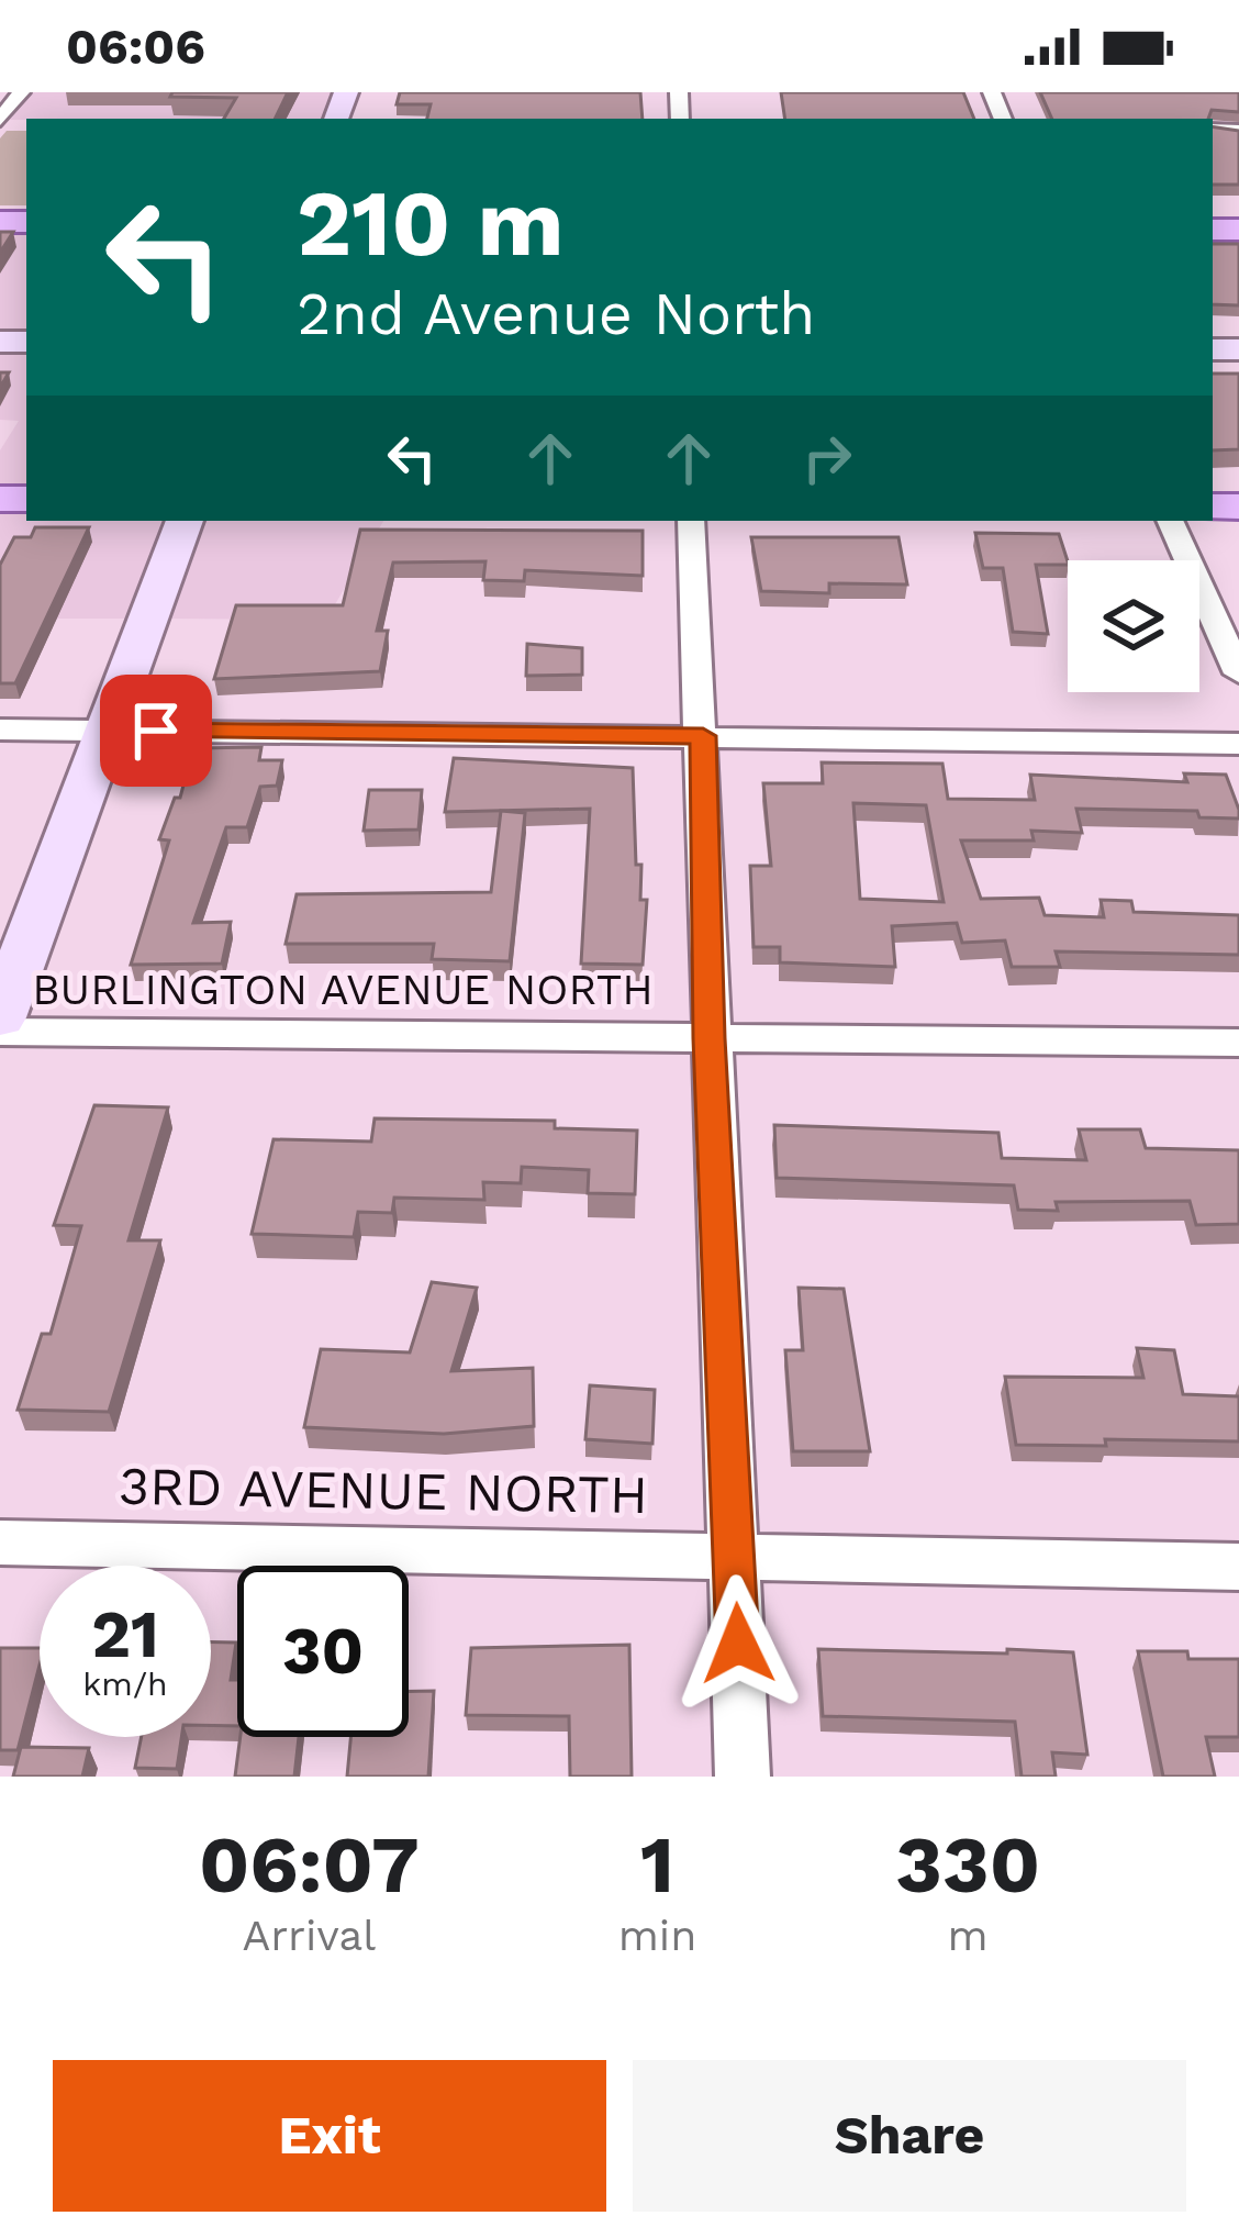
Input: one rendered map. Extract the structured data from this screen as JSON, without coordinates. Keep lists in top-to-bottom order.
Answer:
{
  "streets": {
    "street": ["BURLINGTON AVENUE NORTH", "3RD AVENUE NORTH"]
  },
  "page": {
    "status": "06:06",
    "turn": ["210 m", "2nd Avenue North"],
    "speed": "21 km/h",
    "limit": "30",
    "eta": [
      "06:07",
      "Arrival",
      "1",
      "min",
      "330",
      "m"
    ],
    "buttons": ["Exit", "Share"]
  }
}
